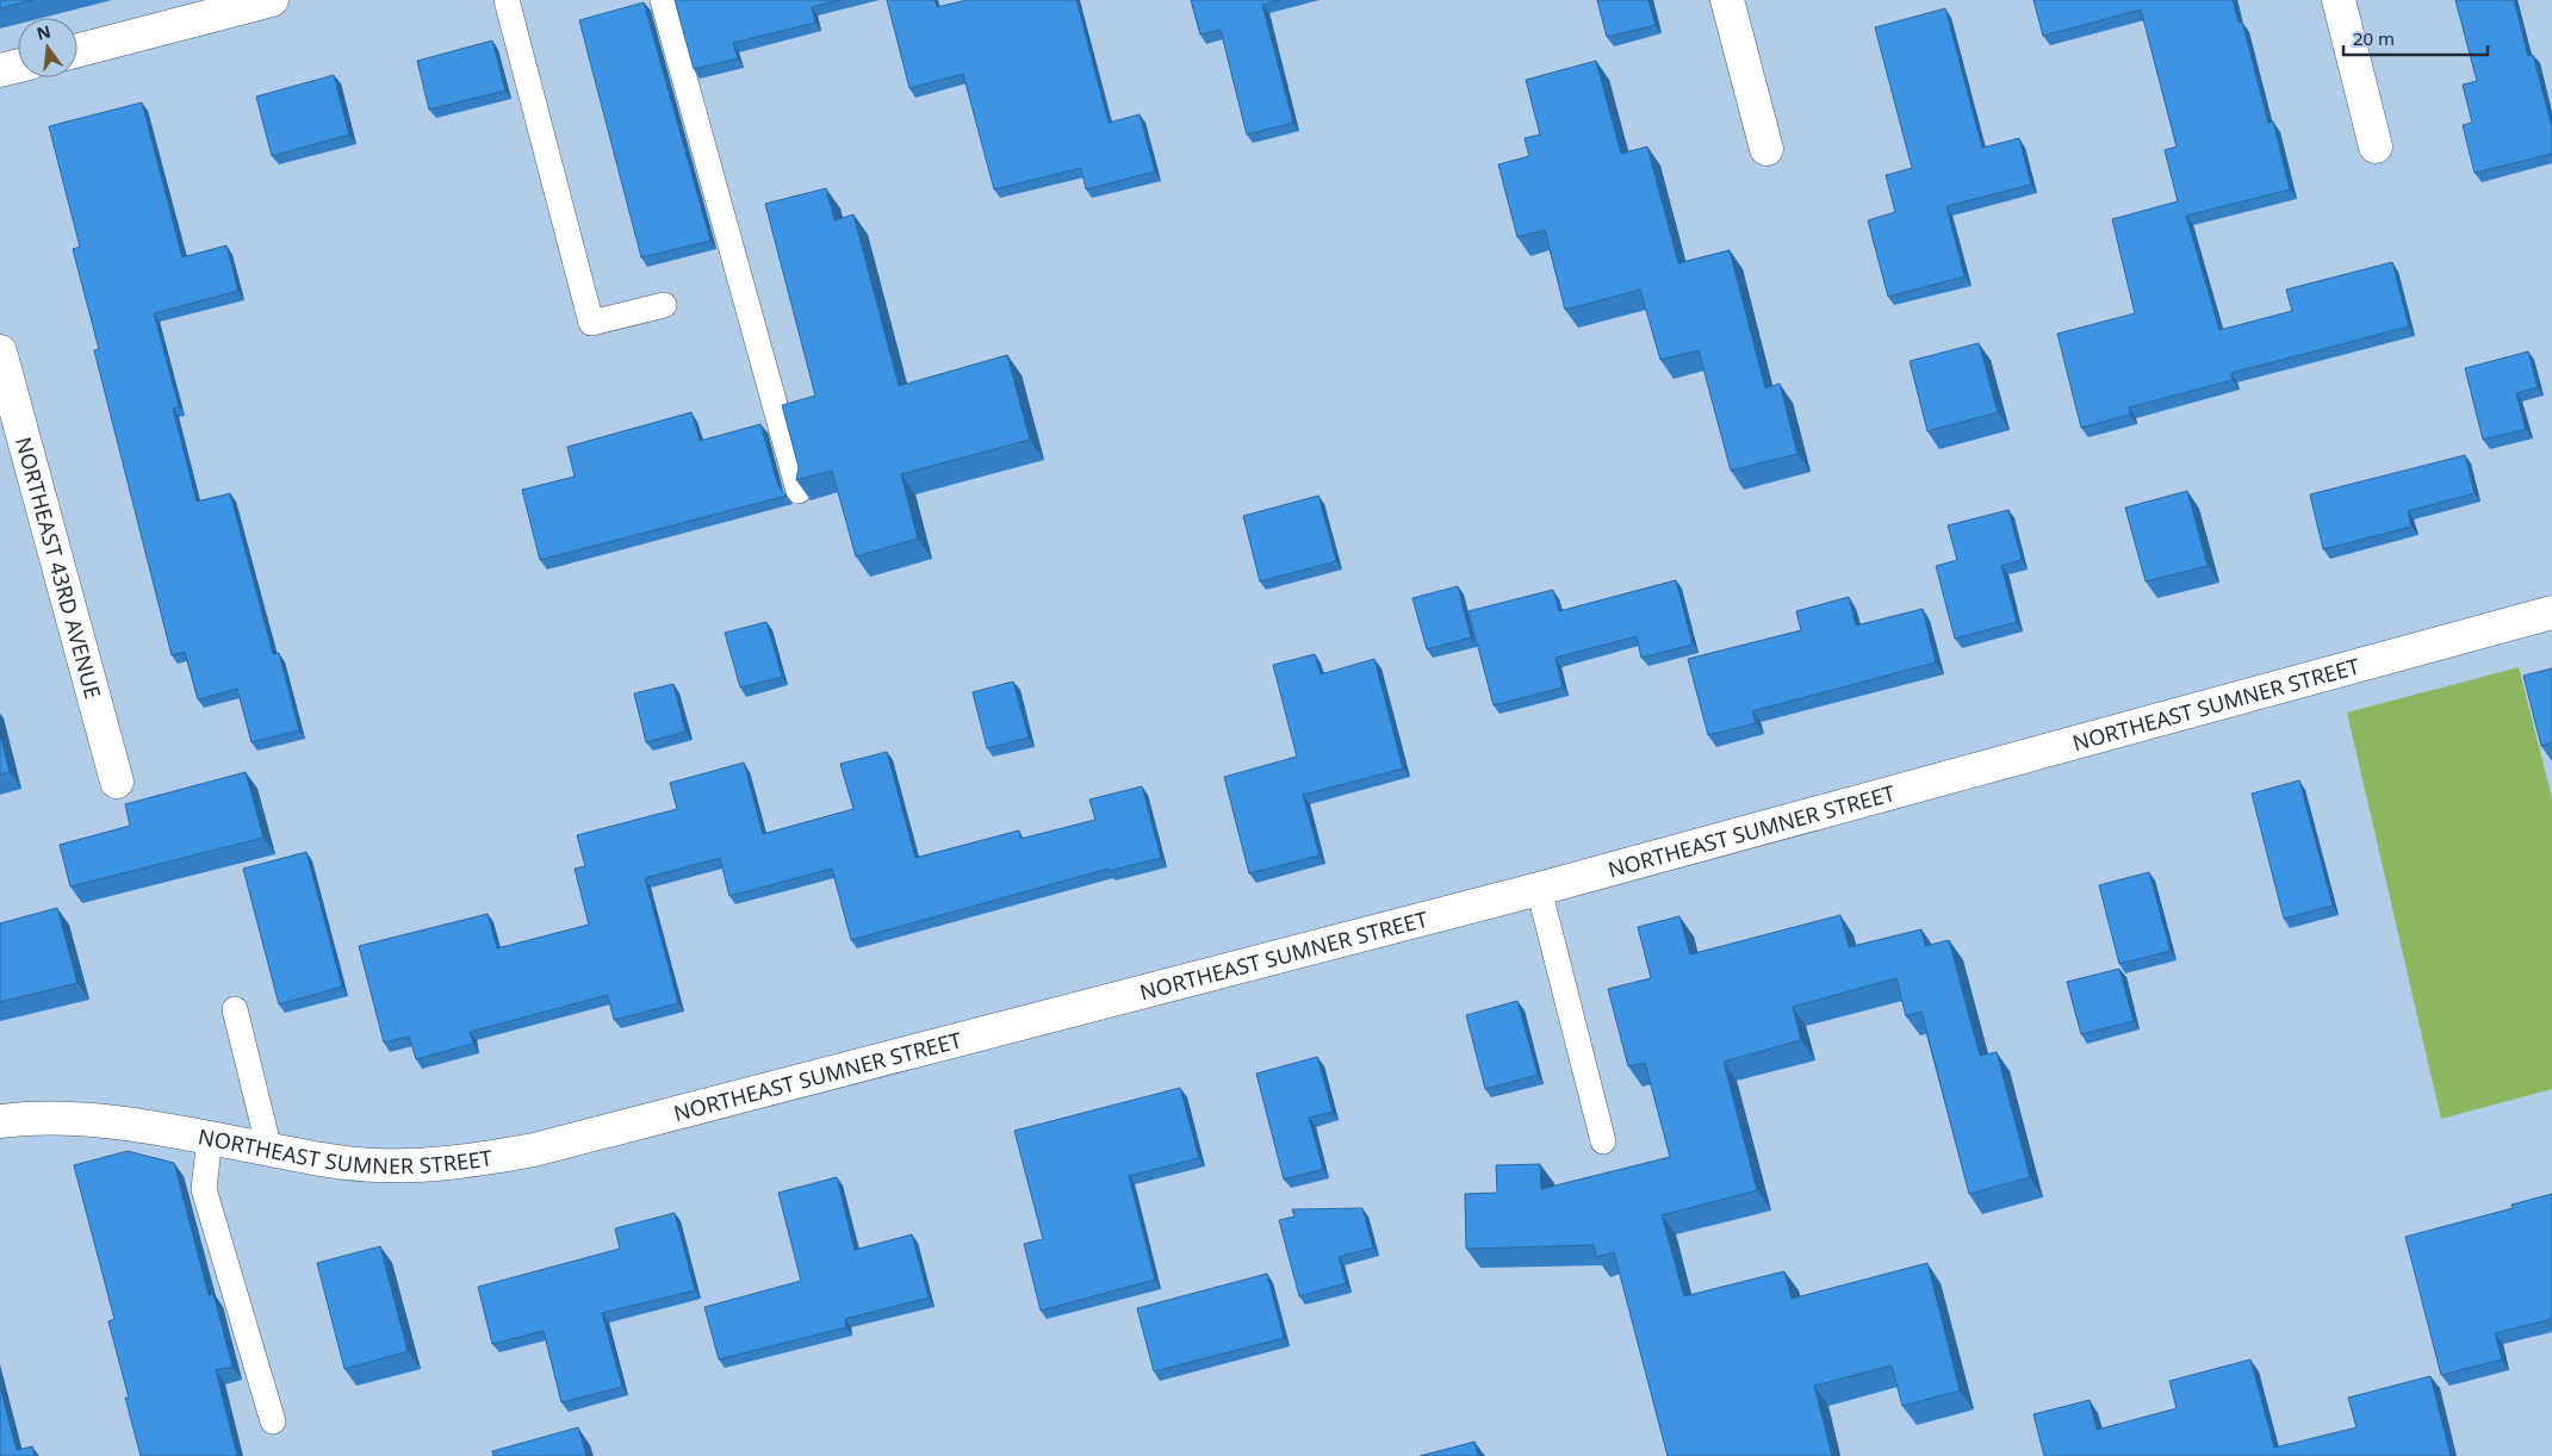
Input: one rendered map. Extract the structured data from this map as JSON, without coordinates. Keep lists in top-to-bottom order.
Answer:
{
  "streets": {
    "street": ["NORTHEAST 43RD AVENUE", "NORTHEAST SUMNER STREET"]
  },
  "scale_bar": "20 m",
  "north": "top"
}
